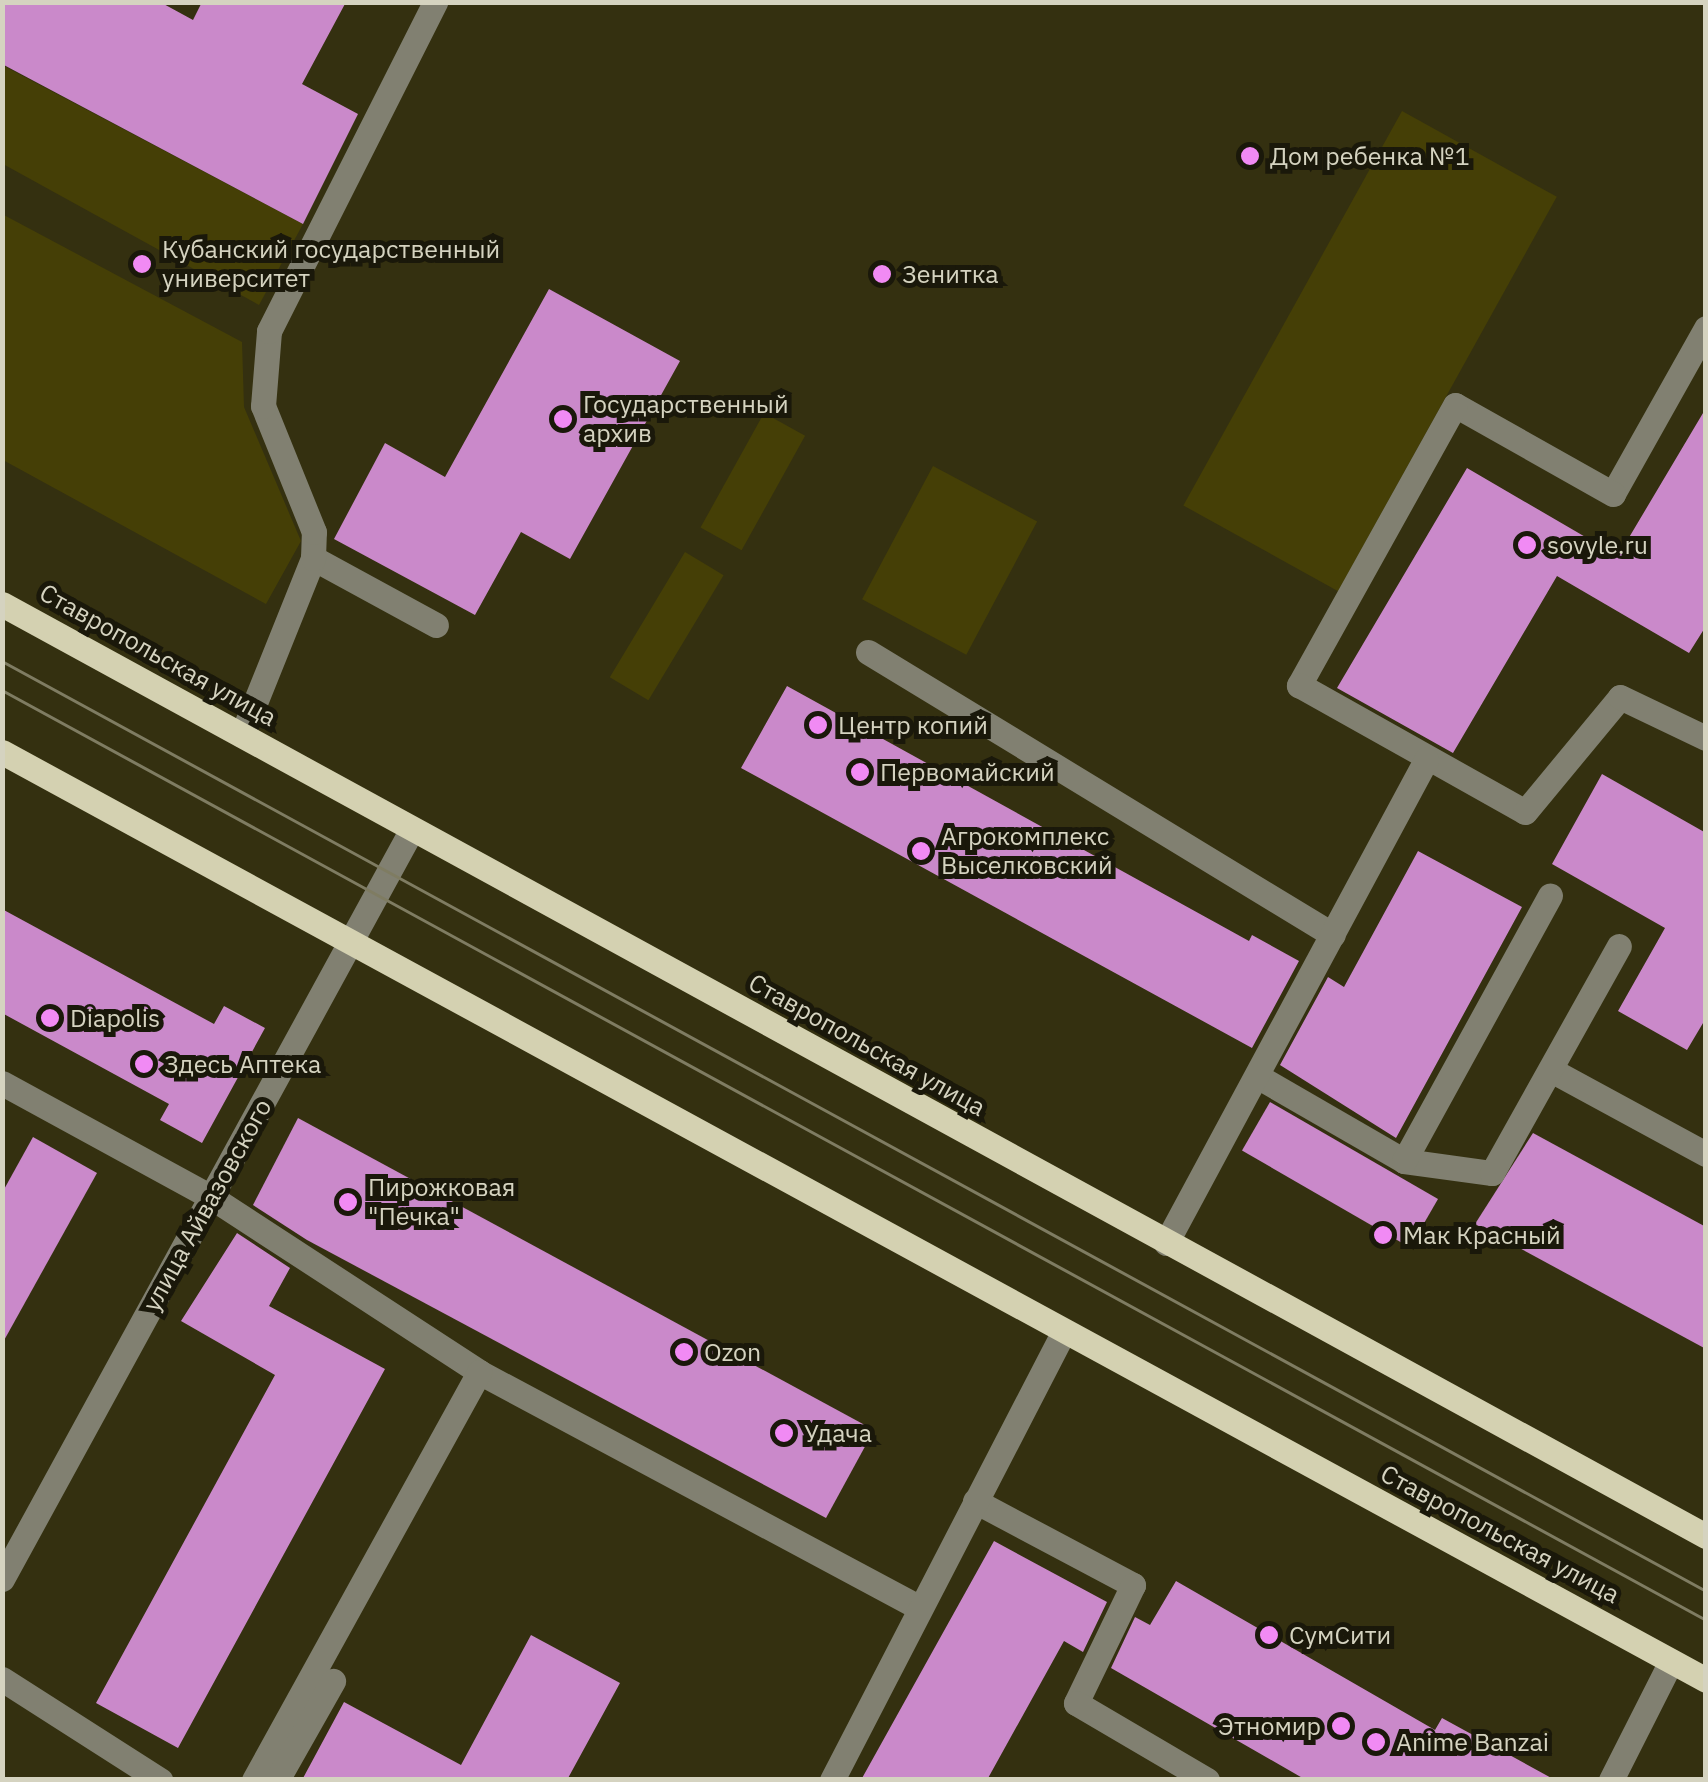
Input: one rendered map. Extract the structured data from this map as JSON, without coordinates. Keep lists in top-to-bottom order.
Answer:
{
  "streets": {
    "main road": ["Ставропольская улица"],
    "street": ["улица Айвазовского"]
  },
  "crossings": [
    ["Ставропольская улица", "улица Айвазовского"]
  ],
  "places": [
    "Дом ребенка №1",
    "Кубанский государственный университет",
    "Зенитка",
    "Государственный архив",
    "sovyle.ru",
    "Центр копий",
    "Первомайский",
    "Агрокомплекс Выселковский",
    "Diapolis",
    "Здесь Аптека",
    "Пирожковая \"Печка\"",
    "Мак Красный",
    "Ozon",
    "Удача",
    "СумСити",
    "Этномир",
    "Anime Banzai"
  ]
}
